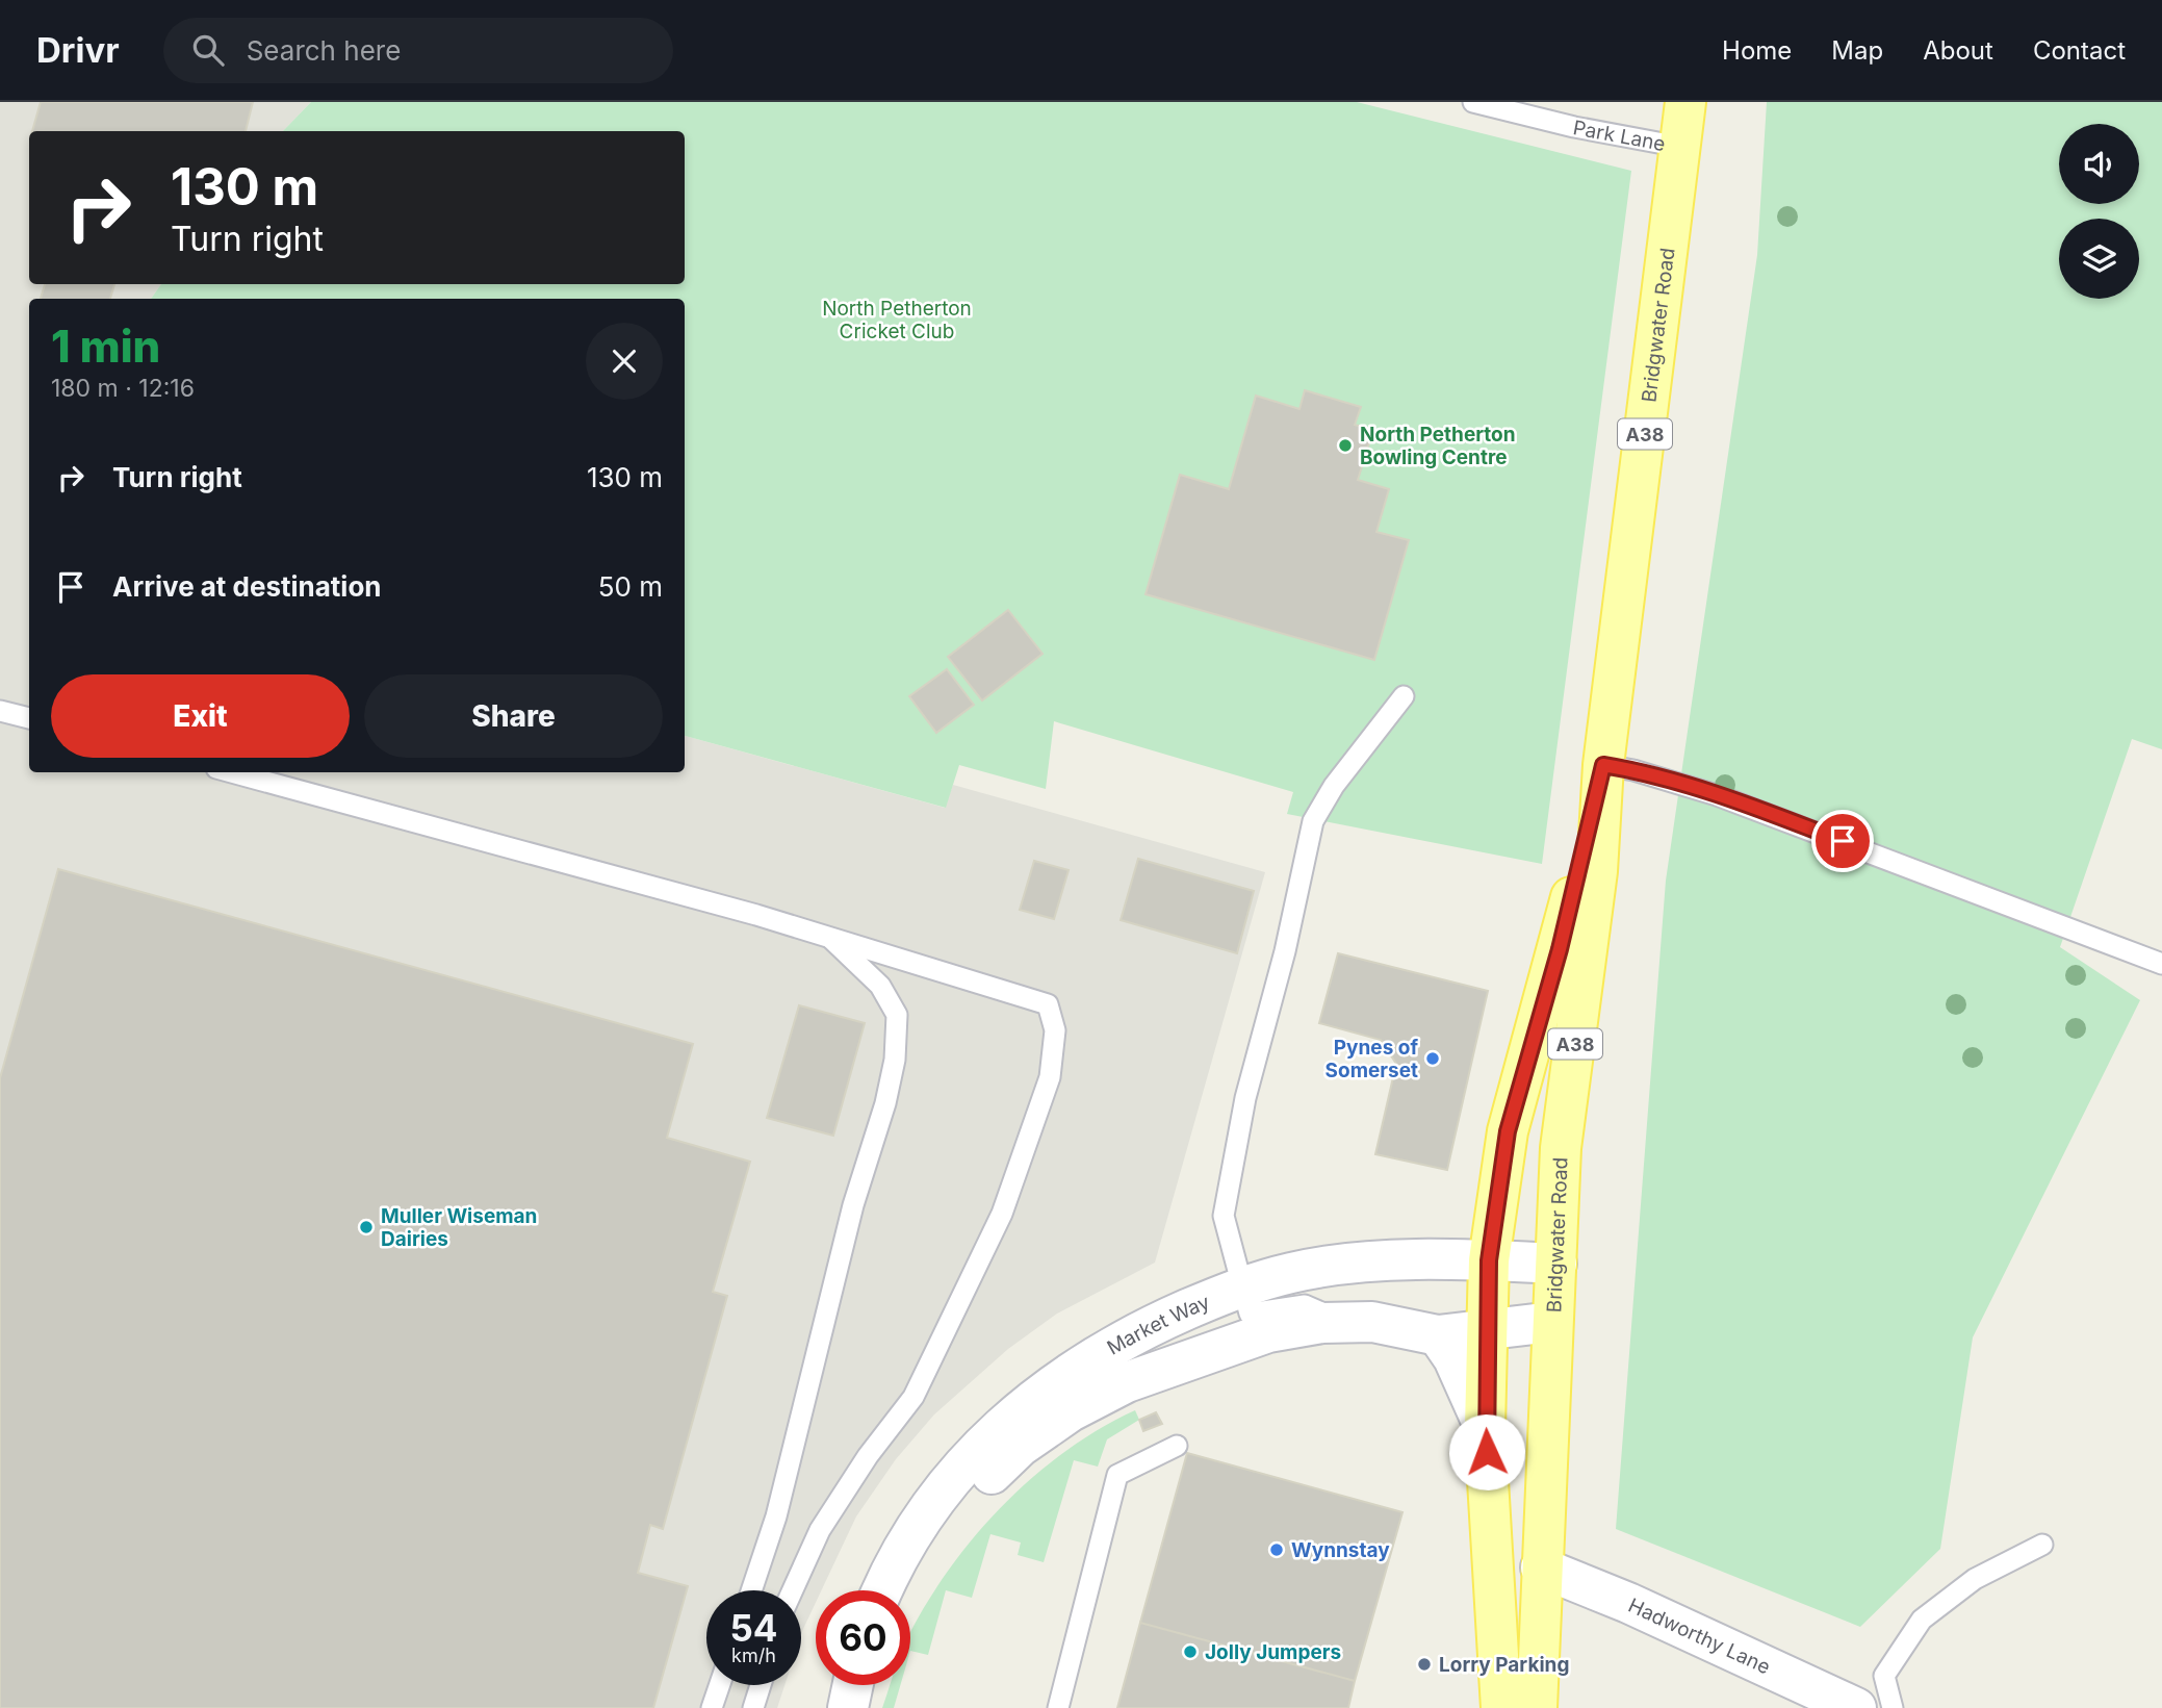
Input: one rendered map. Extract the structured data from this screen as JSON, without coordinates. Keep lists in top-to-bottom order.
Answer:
{
  "streets": {
    "main road": ["Bridgwater Road", "A38"],
    "street": ["Market Way", "Hadworthy Lane"],
    "lane": ["Park Lane"]
  },
  "crossings": [
    ["Park Lane", "Bridgwater Road"],
    ["Bridgwater Road", "Market Way"],
    ["Bridgwater Road", "Hadworthy Lane"]
  ],
  "parks": ["North Petherton Cricket Club"],
  "places": [
    "North Petherton Bowling Centre",
    "Pynes of Somerset",
    "Muller Wiseman Dairies",
    "Wynnstay",
    "Jolly Jumpers",
    "Lorry Parking"
  ],
  "page": {
    "header": "Drivr",
    "search": "Search here",
    "nav": [
      "Home",
      "Map",
      "About",
      "Contact"
    ],
    "turn": ["130 m", "Turn right"],
    "heading": ["1 min", "180 m · 12:16"],
    "list": [
      {
        "name": "Turn right",
        "value": "130 m"
      },
      {
        "name": "Arrive at destination",
        "value": "50 m"
      }
    ],
    "buttons": ["Exit", "Share"],
    "speed": "54 km/h",
    "limit": "60"
  }
}
